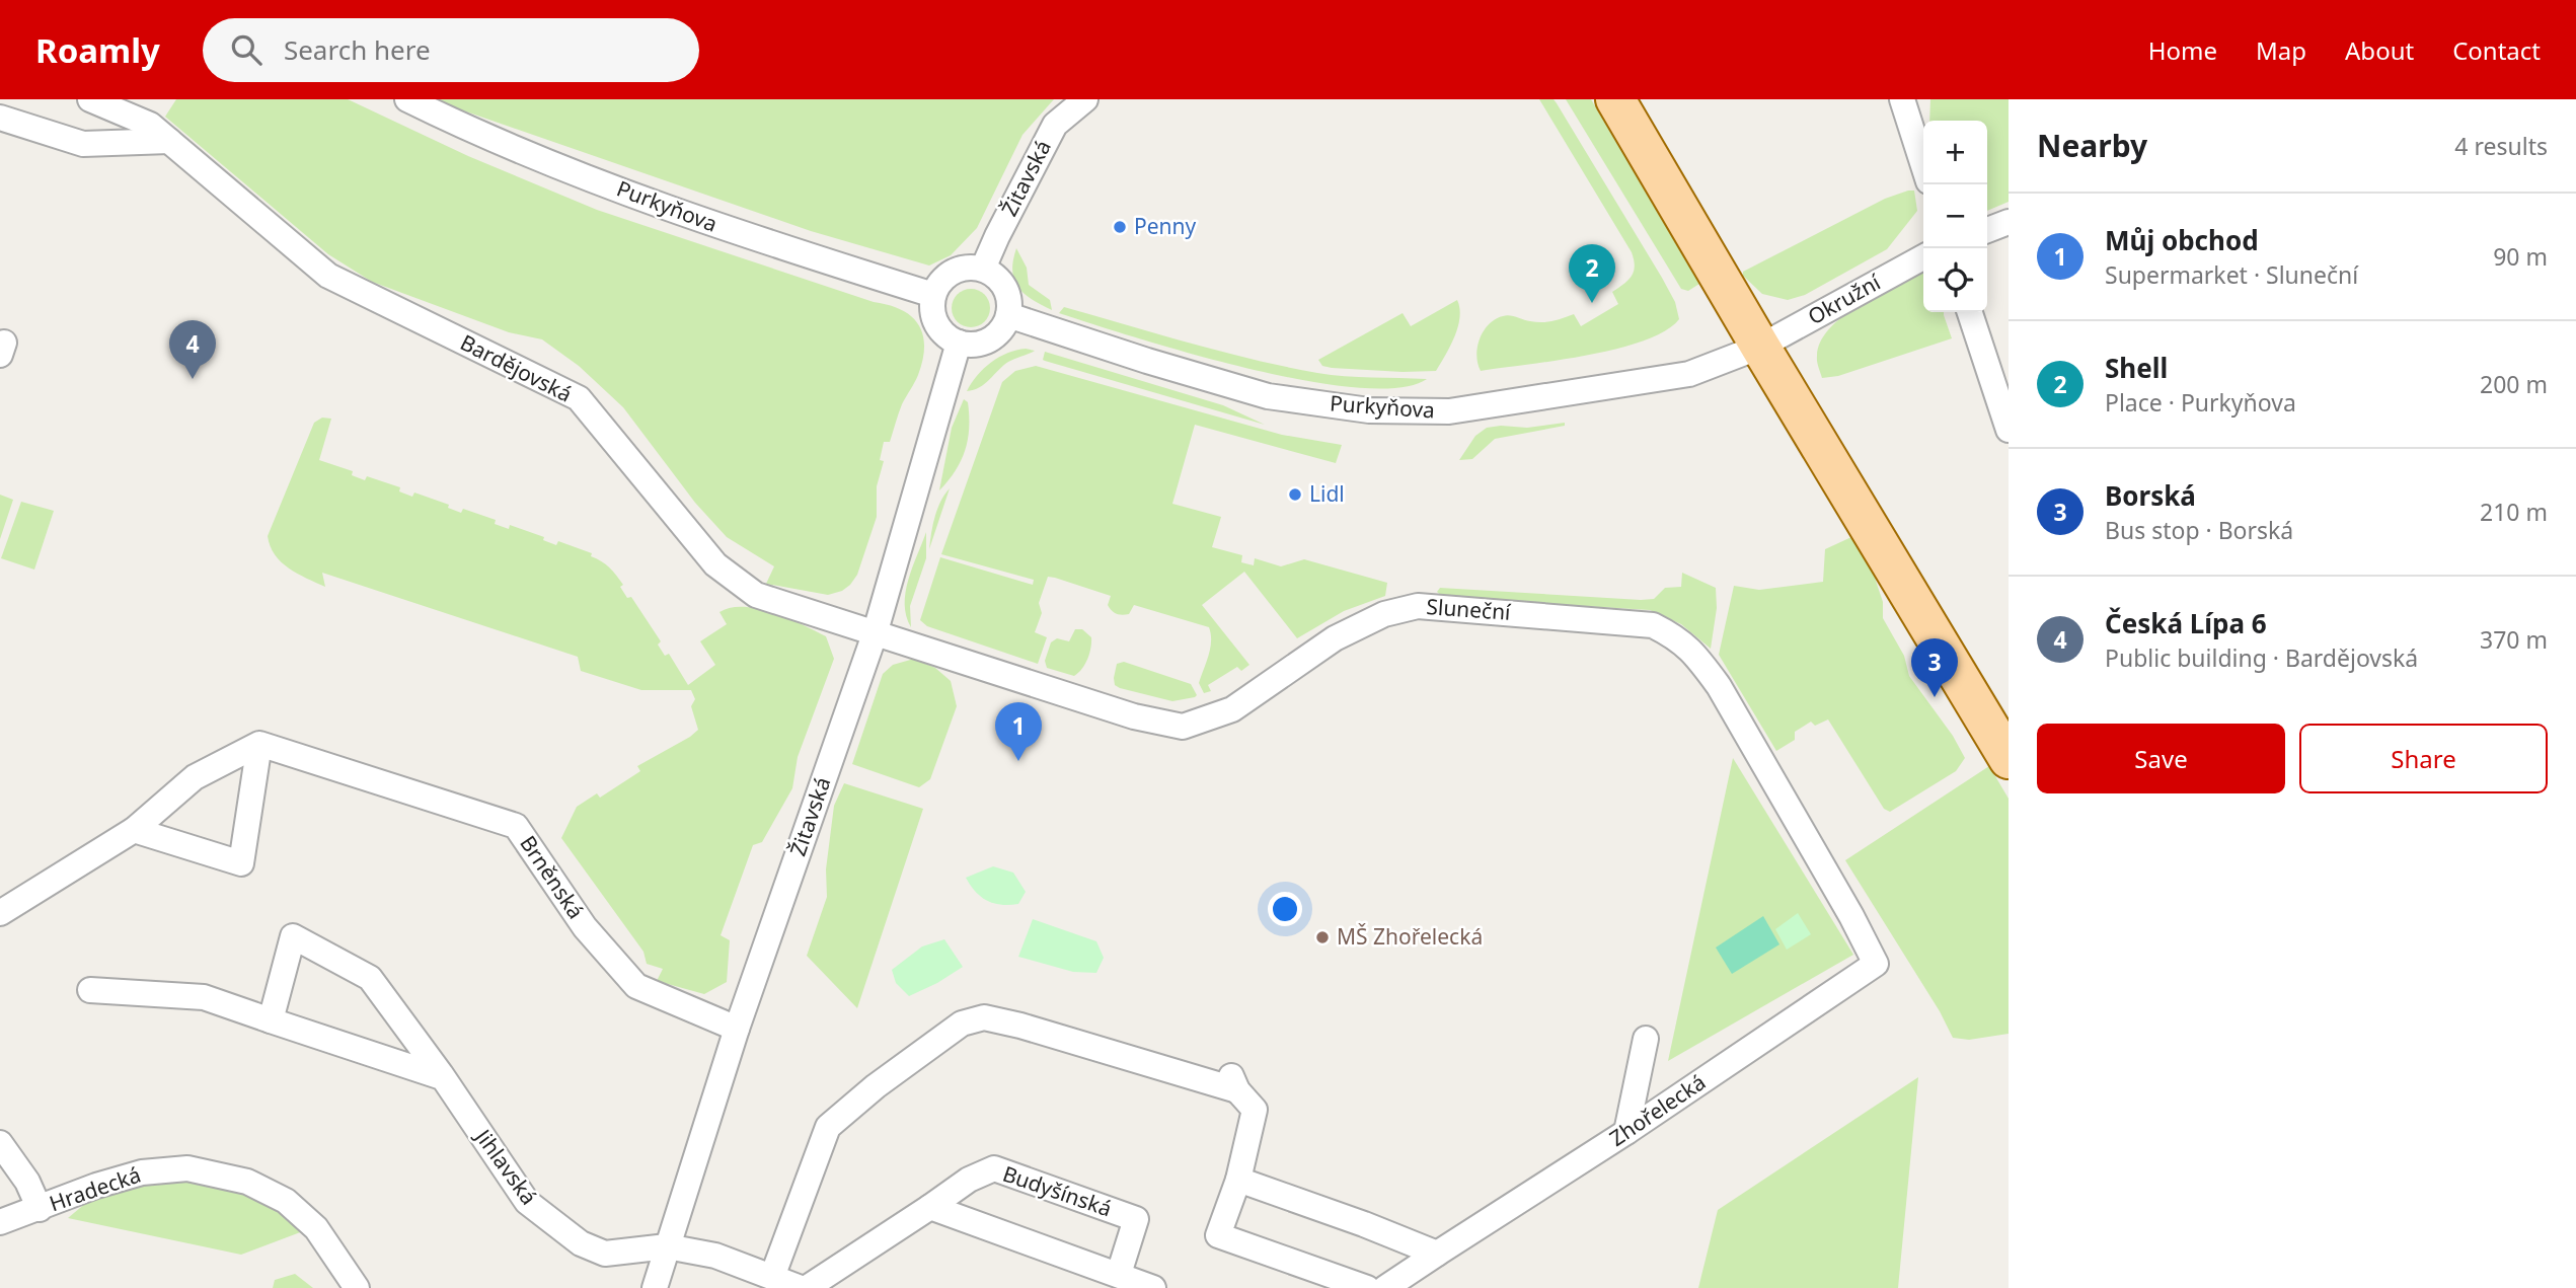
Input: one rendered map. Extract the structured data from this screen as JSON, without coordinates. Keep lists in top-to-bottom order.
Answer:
{
  "streets": {
    "street": [
      "Žitavská",
      "Purkyňova",
      "Okružní",
      "Bardějovská",
      "Sluneční",
      "Brněnská",
      "Zhořelecká",
      "Jihlavská",
      "Hradecká",
      "Budyšínská"
    ]
  },
  "crossings": [
    ["Žitavská", "Purkyňova"],
    ["Žitavská", "Bardějovská"],
    ["Žitavská", "Sluneční"],
    ["Žitavská", "Brněnská"],
    ["Žitavská", "Jihlavská"],
    ["Purkyňova", "Okružní"],
    ["Bardějovská", "Sluneční"],
    ["Sluneční", "Zhořelecká"]
  ],
  "places": ["Penny", "Lidl", "MŠ Zhořelecká"],
  "page": {
    "header": "Roamly",
    "search": "Search here",
    "nav": [
      "Home",
      "Map",
      "About",
      "Contact"
    ],
    "heading": ["Nearby", "4 results"],
    "map_buttons": ["+", "−"],
    "list": [
      {
        "mark": "1",
        "name": "Můj obchod",
        "note": "Supermarket · Sluneční",
        "value": "90 m"
      },
      {
        "mark": "2",
        "name": "Shell",
        "note": "Place · Purkyňova",
        "value": "200 m"
      },
      {
        "mark": "3",
        "name": "Borská",
        "note": "Bus stop · Borská",
        "value": "210 m"
      },
      {
        "mark": "4",
        "name": "Česká Lípa 6",
        "note": "Public building · Bardějovská",
        "value": "370 m"
      }
    ],
    "pins": [
      "2",
      "4",
      "3",
      "1"
    ],
    "buttons": ["Save", "Share"]
  }
}
